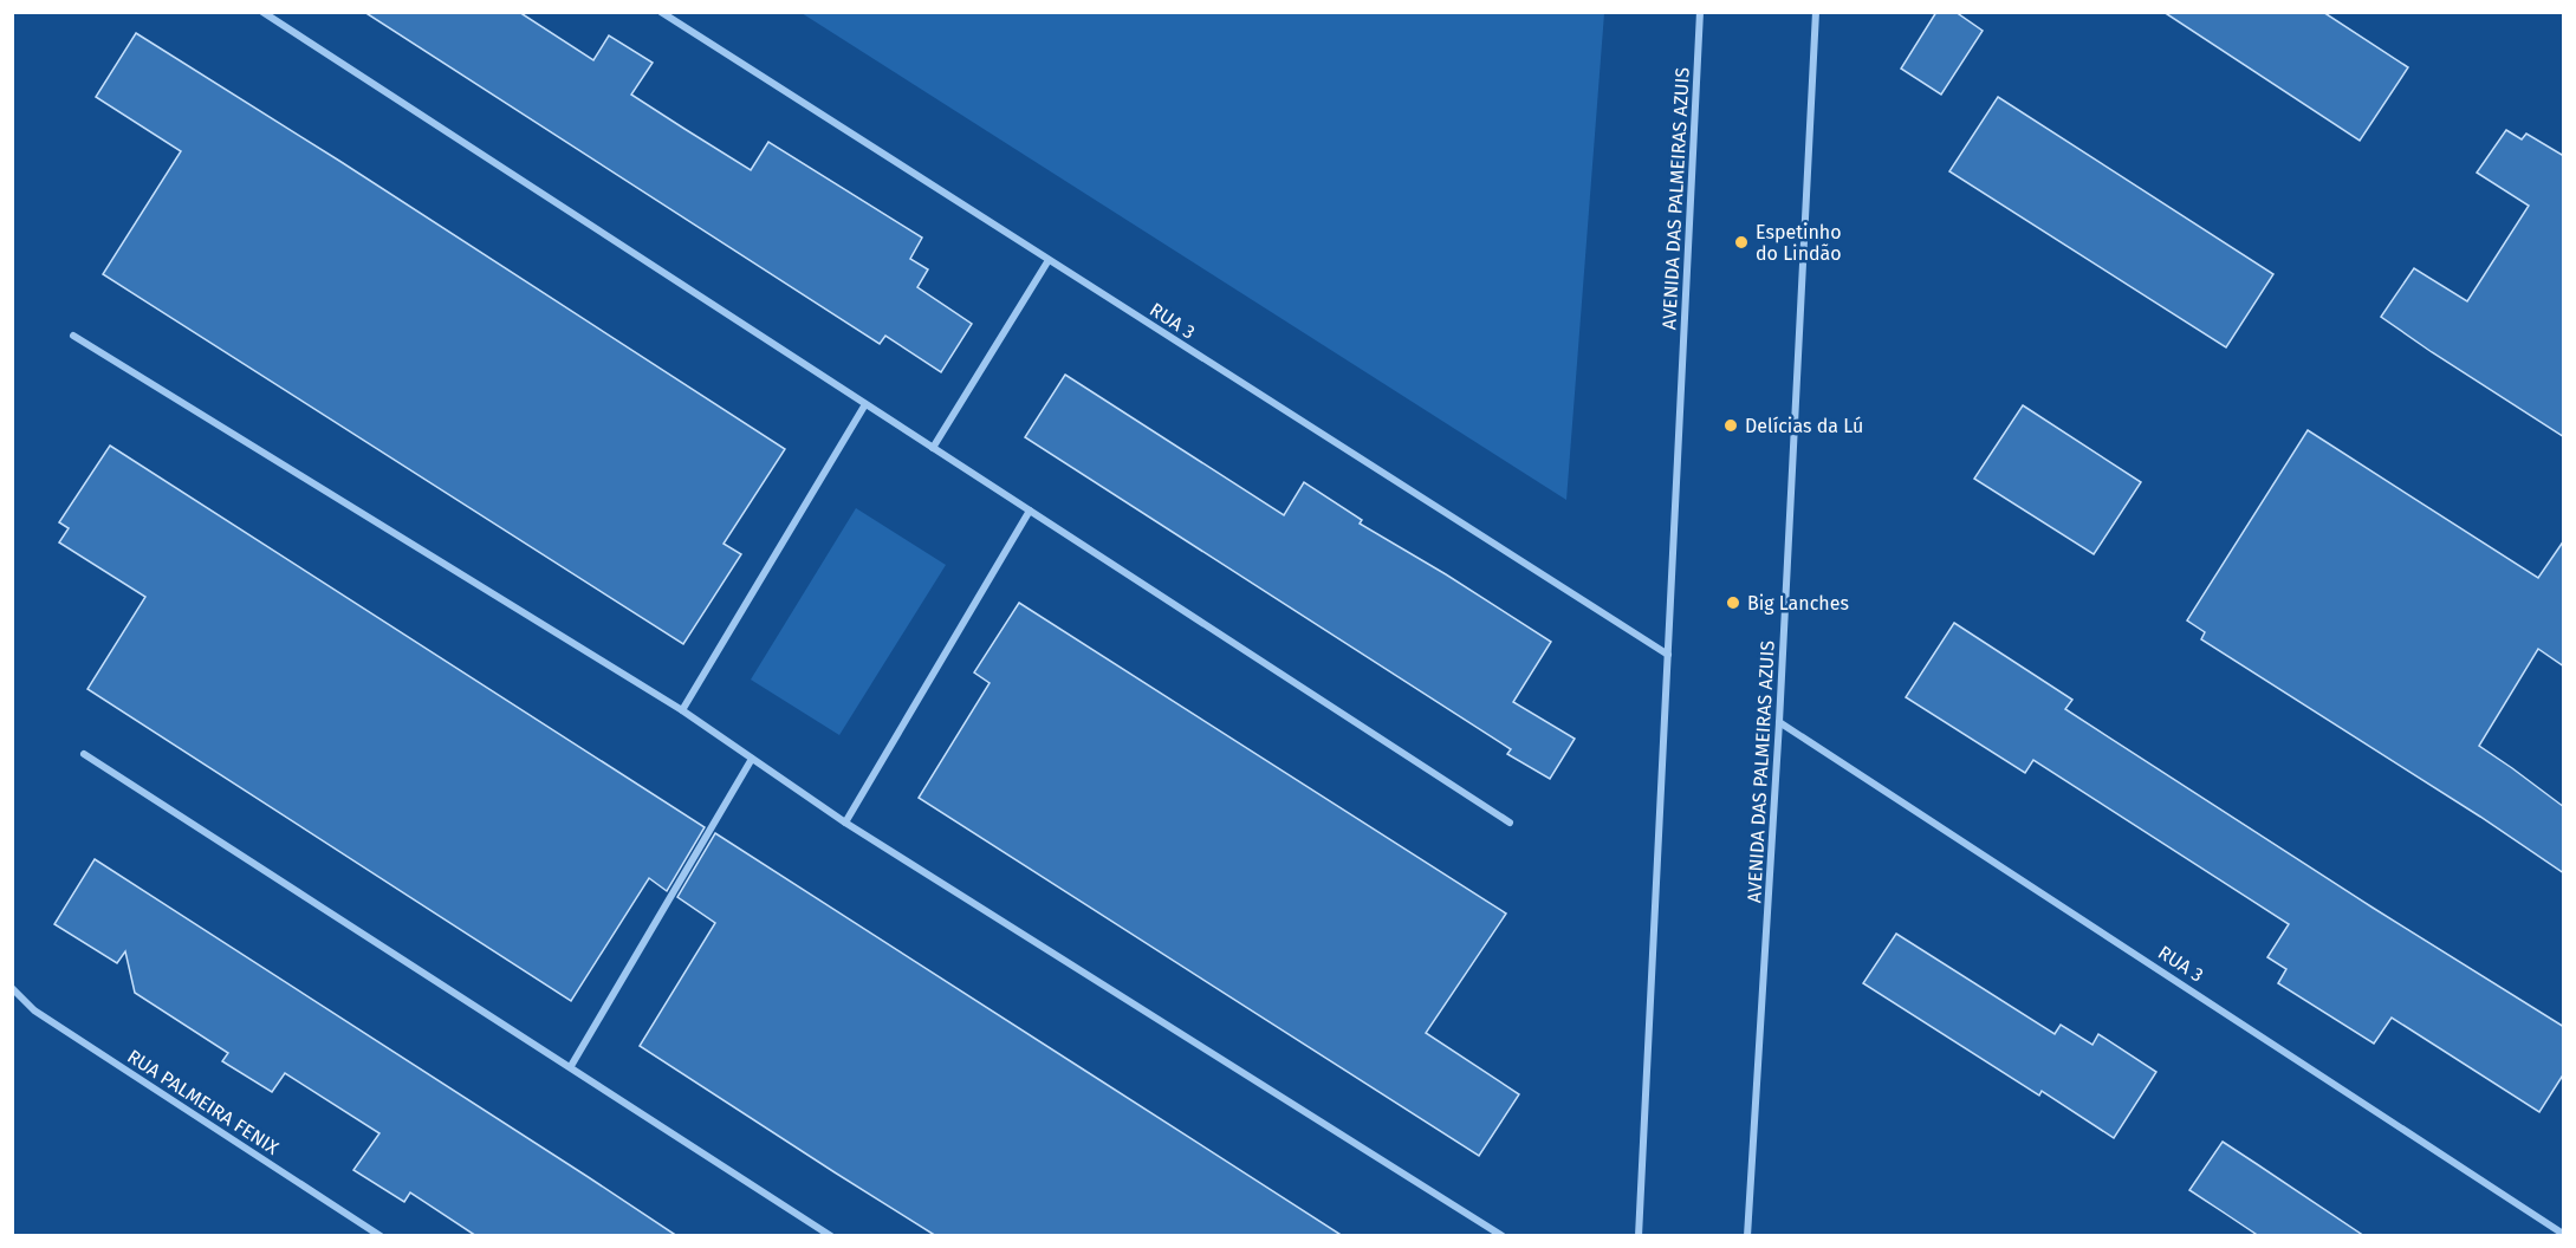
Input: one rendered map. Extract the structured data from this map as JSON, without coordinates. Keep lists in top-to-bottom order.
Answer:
{
  "streets": {
    "street": ["AVENIDA DAS PALMEIRAS AZUIS", "RUA 3", "RUA PALMEIRA FENIX"]
  },
  "crossings": [
    ["AVENIDA DAS PALMEIRAS AZUIS", "RUA 3"]
  ],
  "places": ["Espetinho do Lindão", "Delícias da Lú", "Big Lanches"]
}
